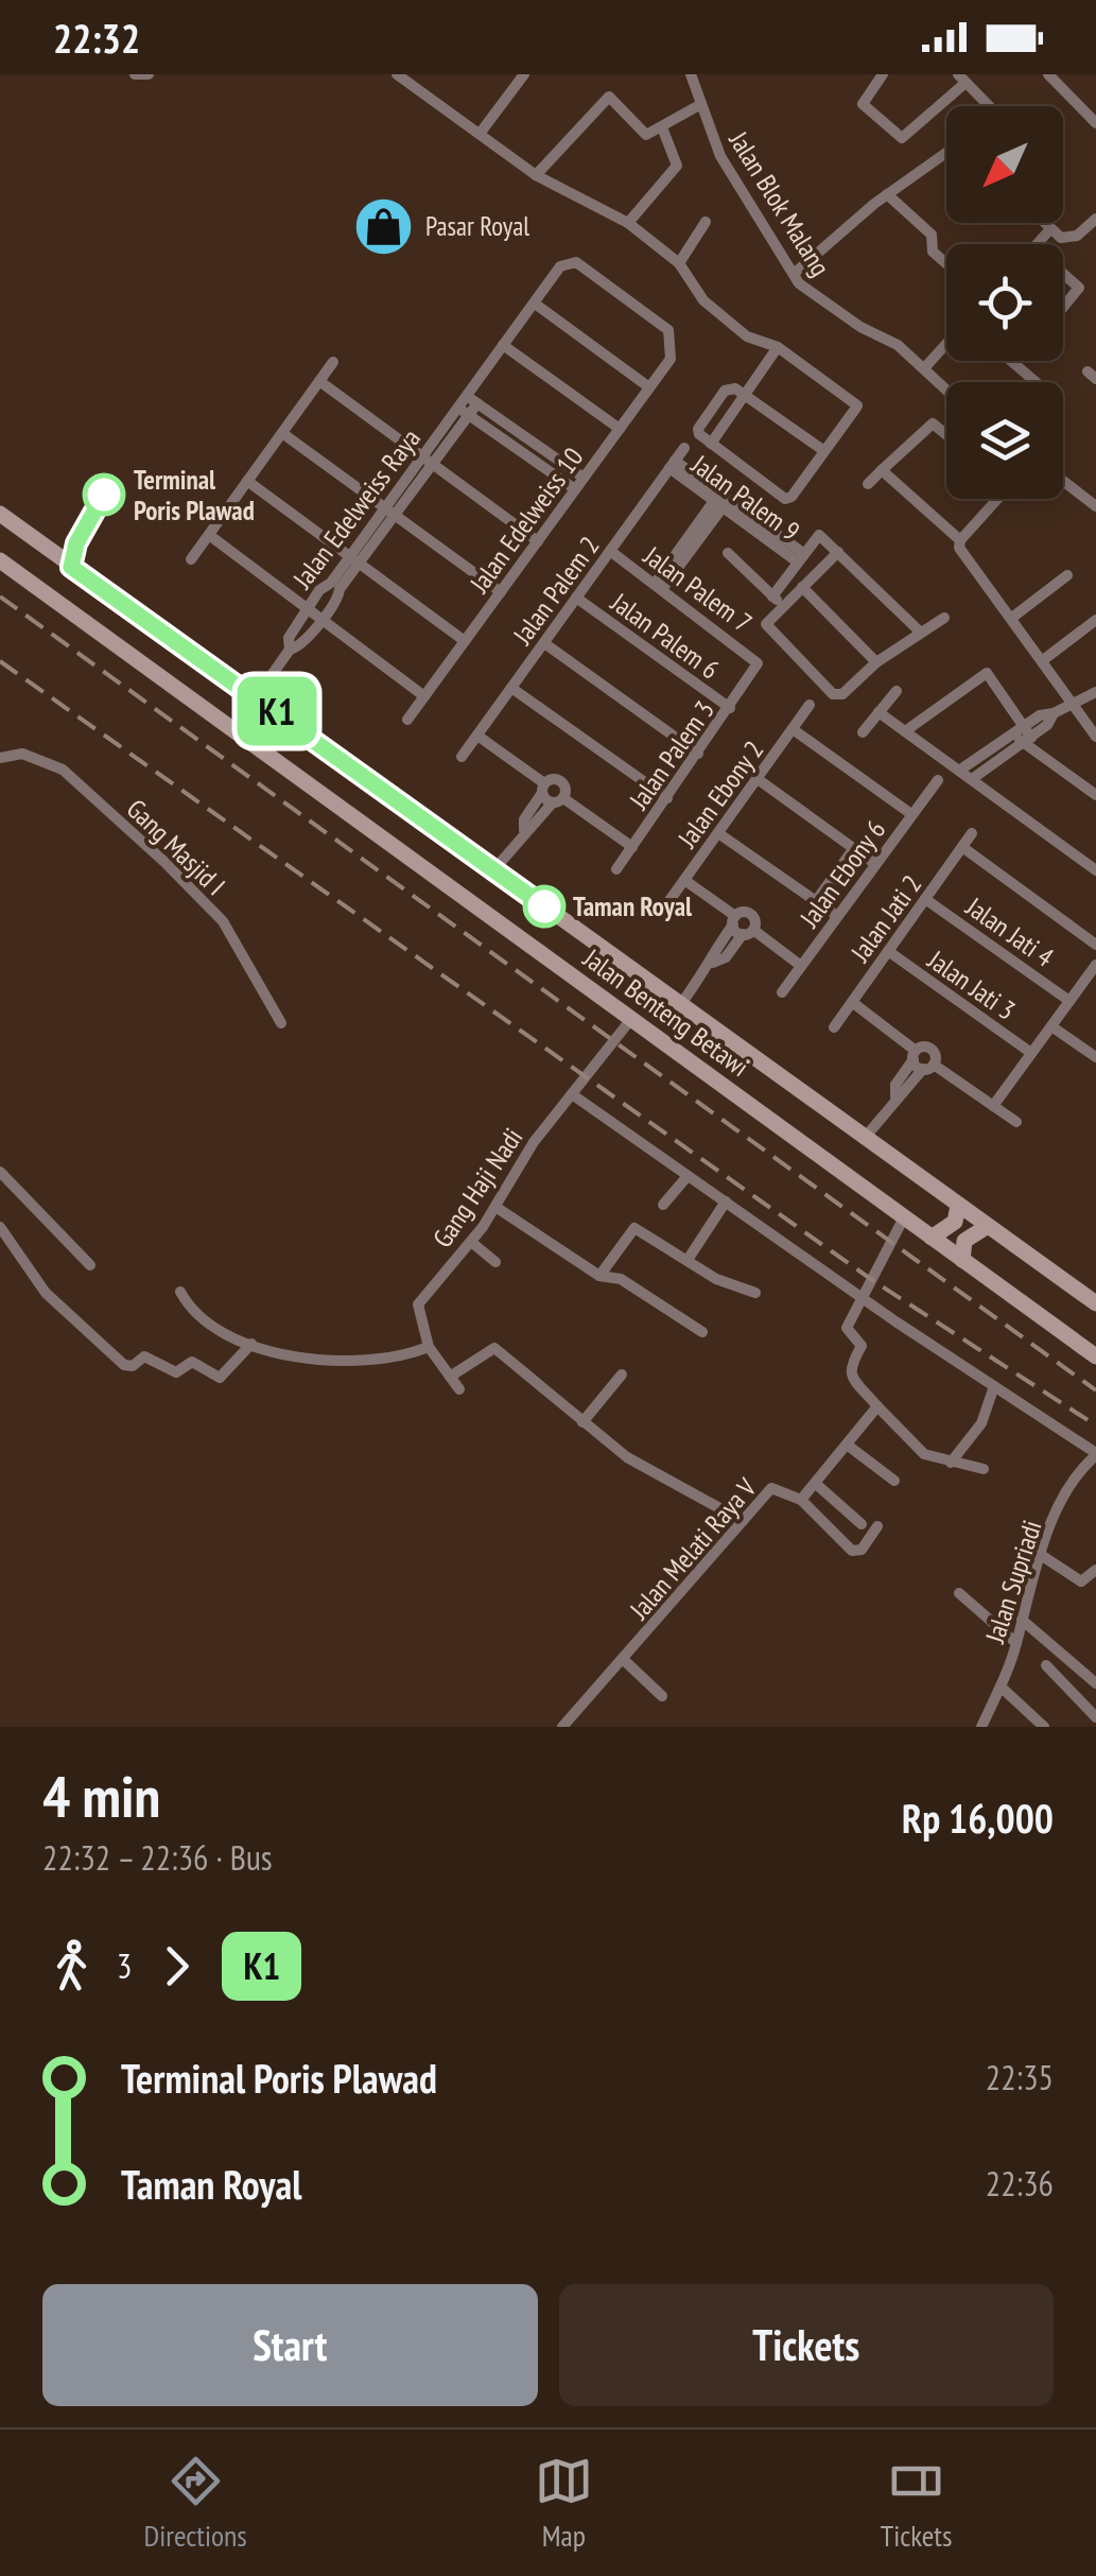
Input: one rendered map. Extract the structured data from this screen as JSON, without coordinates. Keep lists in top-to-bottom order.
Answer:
{
  "streets": {
    "main road": ["Jalan Benteng Betawi"],
    "street": [
      "Jalan Blok Malang",
      "Jalan Palem 9",
      "Jalan Edelweiss Raya",
      "Jalan Edelweiss 10",
      "Jalan Palem 7",
      "Jalan Palem 2",
      "Jalan Palem 6",
      "Jalan Palem 3",
      "Jalan Ebony 2",
      "Gang Masjid I",
      "Jalan Ebony 6",
      "Jalan Jati 2",
      "Jalan Jati 4",
      "Jalan Jati 3",
      "Gang Haji Nadi",
      "Jalan Melati Raya V",
      "Jalan Supriadi"
    ]
  },
  "crossings": [
    ["Jalan Palem 9", "Jalan Palem 2"],
    ["Jalan Edelweiss Raya", "Jalan Benteng Betawi"],
    ["Jalan Palem 7", "Jalan Palem 2"],
    ["Jalan Palem 7", "Jalan Palem 3"],
    ["Jalan Palem 2", "Jalan Palem 6"],
    ["Jalan Palem 6", "Jalan Palem 3"],
    ["Jalan Jati 2", "Jalan Jati 4"],
    ["Jalan Jati 2", "Jalan Jati 3"],
    ["Jalan Benteng Betawi", "Gang Haji Nadi"]
  ],
  "places": {
    "shop": ["Pasar Royal"],
    "other": ["Terminal Poris Plawad", "Taman Royal"]
  },
  "lines": ["bus line K1"],
  "north": "bottom left",
  "page": {
    "status": "22:32",
    "on_map": "K1",
    "heading": ["4 min", "22:32 – 22:36 · Bus", "Rp 16,000"],
    "legs": ["3", "K1"],
    "list": [
      {
        "name": "Terminal Poris Plawad",
        "value": "22:35"
      },
      {
        "name": "Taman Royal",
        "value": "22:36"
      }
    ],
    "buttons": ["Start", "Tickets"],
    "tabs": ["Directions", "Map", "Tickets"]
  }
}
